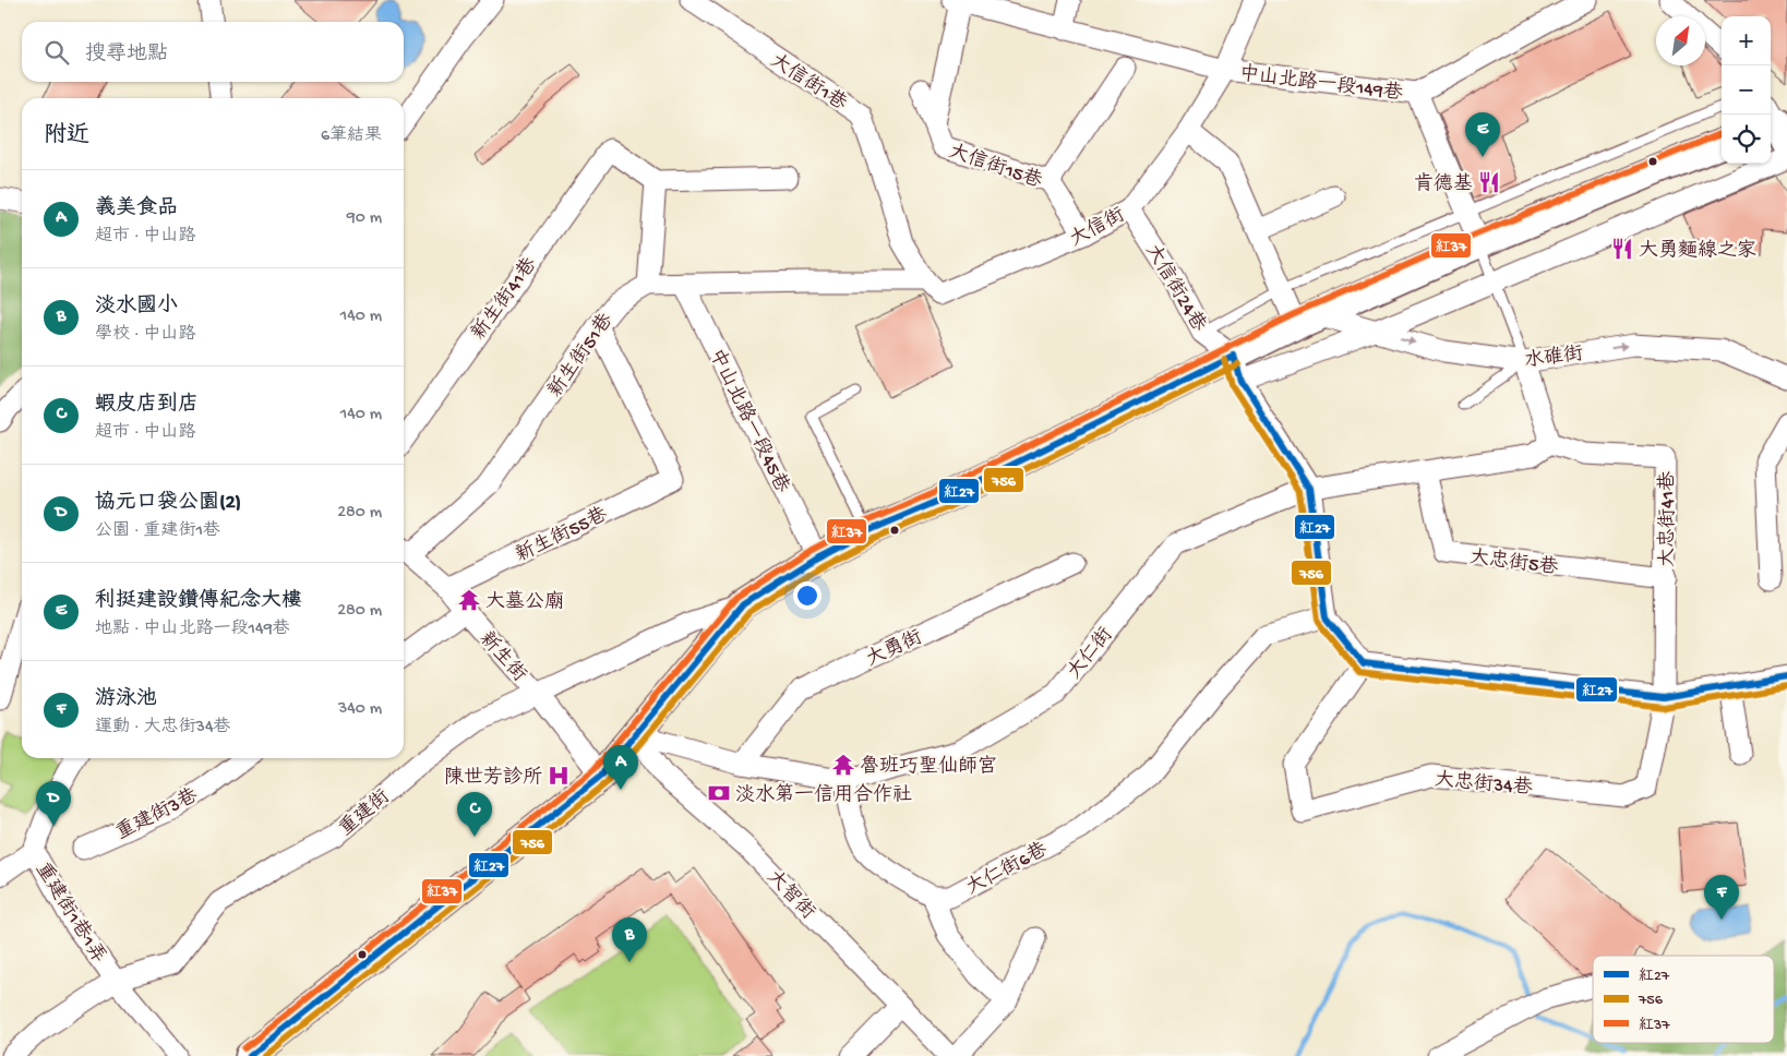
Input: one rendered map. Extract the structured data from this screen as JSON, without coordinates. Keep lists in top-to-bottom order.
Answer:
{
  "streets": {
    "street": [
      "大信街1巷",
      "中山北路一段149巷",
      "大信街15巷",
      "大信街",
      "大信街24巷",
      "新生街41巷",
      "新生街51巷",
      "水碓街",
      "中山北路一段45巷",
      "大忠街41巷",
      "新生街55巷",
      "大忠街5巷",
      "大勇街",
      "大仁街",
      "新生街",
      "大忠街34巷",
      "重建街",
      "重建街3巷",
      "大仁街6巷",
      "大智街",
      "重建街1巷1弄"
    ]
  },
  "crossings": [
    ["大信街1巷", "大信街"],
    ["大信街1巷", "新生街51巷"],
    ["中山北路一段149巷", "大信街"],
    ["大信街15巷", "大信街"],
    ["大信街", "大信街24巷"],
    ["大信街", "新生街51巷"],
    ["新生街51巷", "中山北路一段45巷"],
    ["新生街51巷", "新生街55巷"],
    ["新生街51巷", "新生街"],
    ["大忠街41巷", "大忠街5巷"],
    ["大忠街41巷", "大忠街34巷"],
    ["新生街55巷", "新生街"],
    ["大勇街", "大仁街"],
    ["大仁街", "大智街"],
    ["新生街", "重建街"],
    ["重建街", "重建街1巷1弄"]
  ],
  "places": {
    "restaurant": ["肯德基", "大勇麵線之家"],
    "temple": ["大墓公廟", "魯班巧聖仙師宮"],
    "hospital": ["陳世芳診所"],
    "bank": ["淡水第一信用合作社"]
  },
  "lines": ["transit line 紅37", "transit line 紅27", "transit line 756"],
  "legend": ["紅27", "756", "紅37"],
  "north": "top right",
  "page": {
    "map_buttons": ["+", "−"],
    "search": "搜尋地點",
    "heading": ["附近", "6筆結果"],
    "pins": [
      "E",
      "A",
      "D",
      "C",
      "F",
      "B"
    ],
    "list": [
      {
        "mark": "A",
        "name": "義美食品",
        "note": "超市 · 中山路",
        "value": "90 m"
      },
      {
        "mark": "B",
        "name": "淡水國小",
        "note": "學校 · 中山路",
        "value": "140 m"
      },
      {
        "mark": "C",
        "name": "蝦皮店到店",
        "note": "超市 · 中山路",
        "value": "140 m"
      },
      {
        "mark": "D",
        "name": "協元口袋公園(2)",
        "note": "公園 · 重建街1巷",
        "value": "280 m"
      },
      {
        "mark": "E",
        "name": "利挺建設鑽傳紀念大樓",
        "note": "地點 · 中山北路一段149巷",
        "value": "280 m"
      },
      {
        "mark": "F",
        "name": "游泳池",
        "note": "運動 · 大忠街34巷",
        "value": "340 m"
      }
    ]
  }
}
